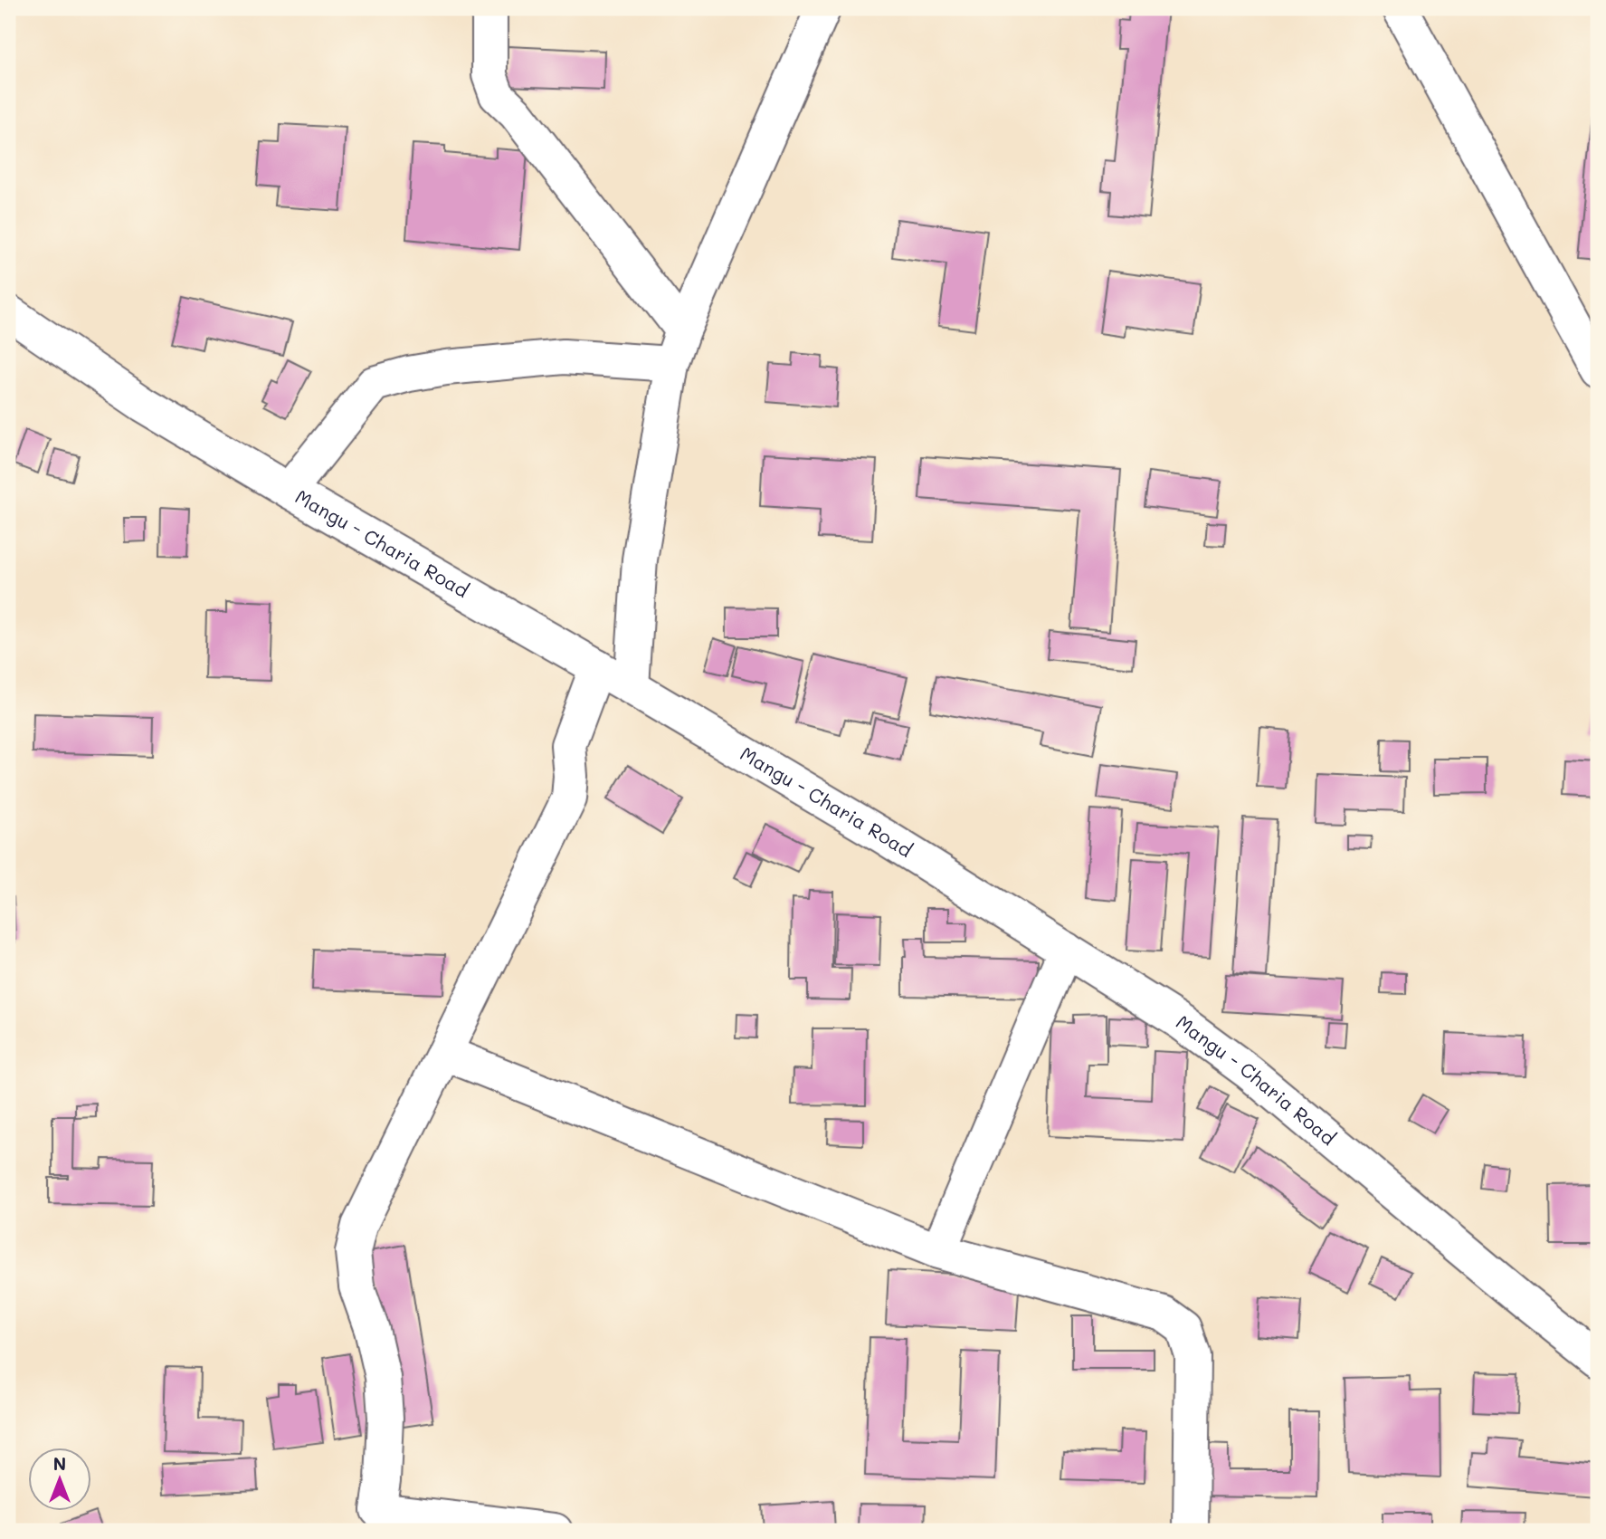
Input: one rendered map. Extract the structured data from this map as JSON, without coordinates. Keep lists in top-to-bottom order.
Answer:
{
  "streets": {
    "street": ["Mangu - Charia Road"]
  },
  "north": "top"
}
